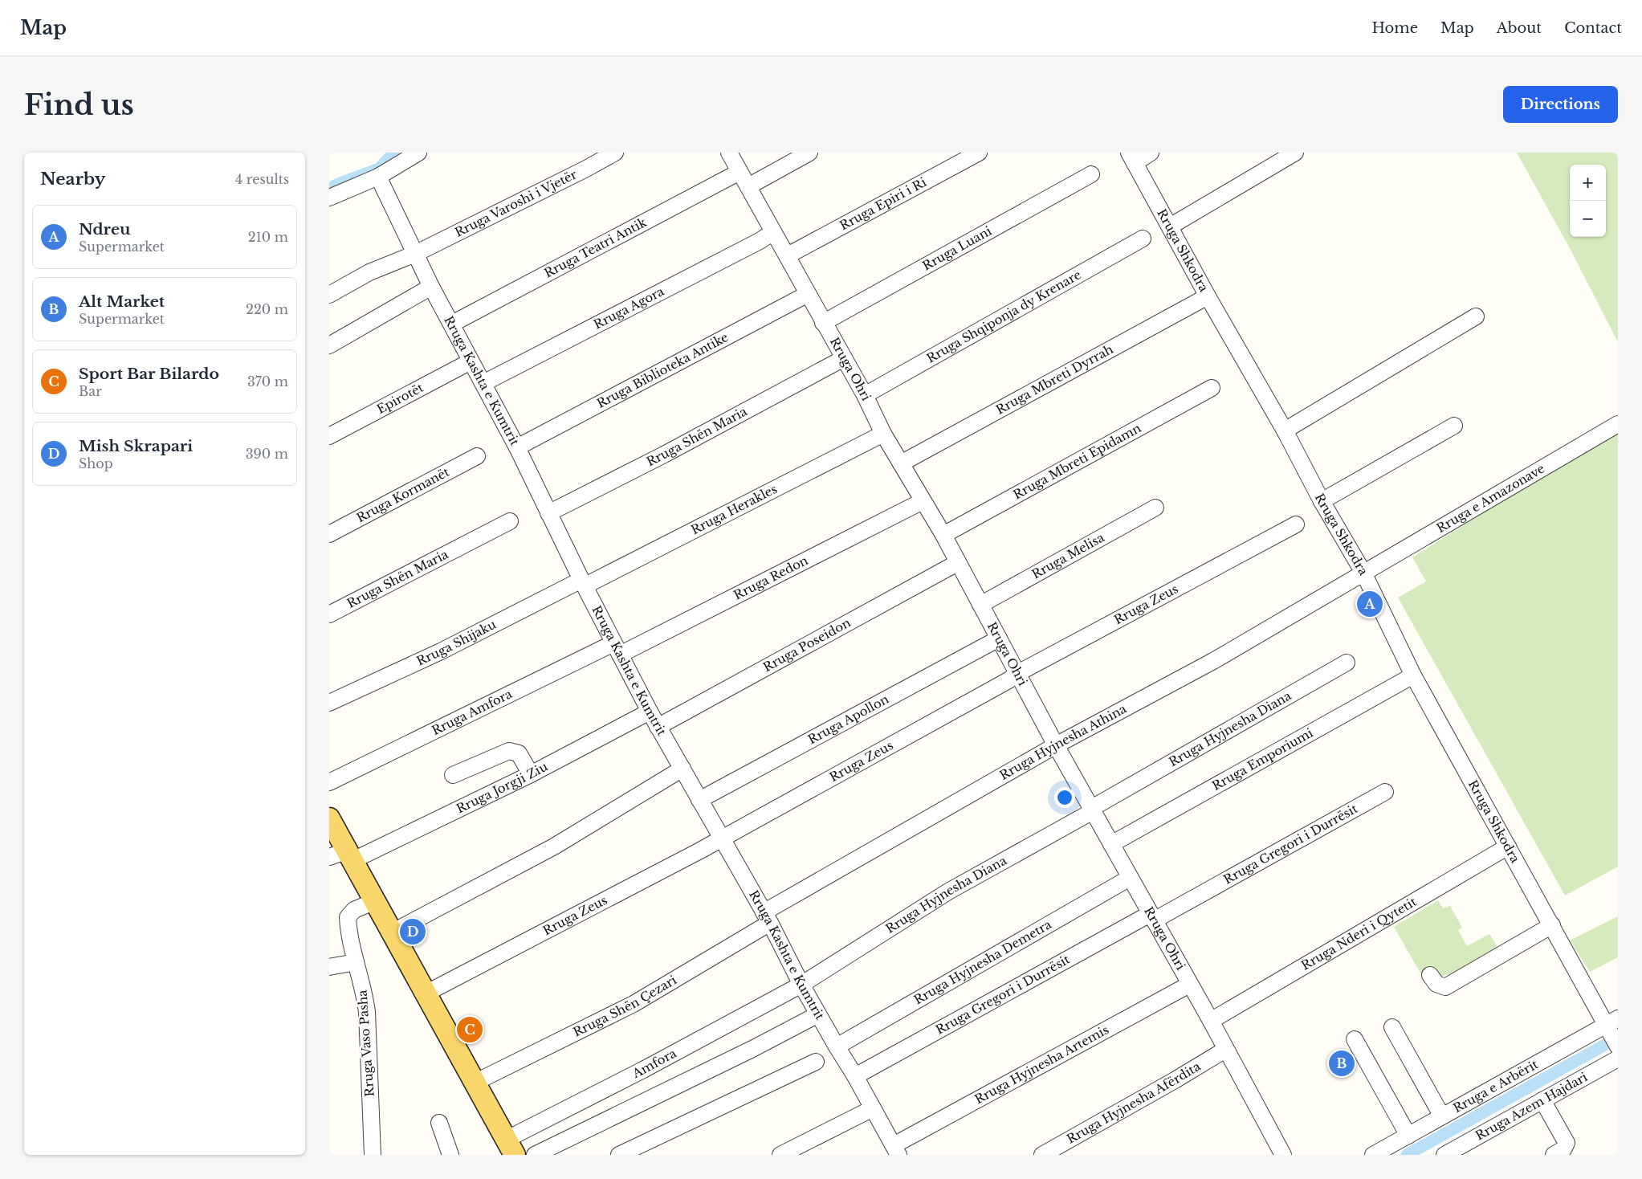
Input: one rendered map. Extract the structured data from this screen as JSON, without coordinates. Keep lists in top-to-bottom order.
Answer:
{
  "streets": {
    "street": [
      "Rruga Varoshi i Vjetër",
      "Rruga Epiri i Ri",
      "Rruga Teatri Antik",
      "Rruga Luani",
      "Rruga Shkodra",
      "Rruga Agora",
      "Rruga Shqiponja dy Krenare",
      "Rruga Ohri",
      "Rruga Biblioteka Antike",
      "Rruga Mbreti Dyrrah",
      "Rruga Kashta e Kumtrit",
      "Epirotët",
      "Rruga Shën Maria",
      "Rruga Mbreti Epidamn",
      "Rruga Kormanët",
      "Rruga e Amazonave",
      "Rruga Herakles",
      "Rruga Melisa",
      "Rruga Redon",
      "Rruga Zeus",
      "Rruga Shijaku",
      "Rruga Poseidon",
      "Rruga Amfora",
      "Rruga Apollon",
      "Rruga Hyjnesha Diana",
      "Rruga Hyjnesha Athina",
      "Rruga Emporiumi",
      "Rruga Jorgji Ziu",
      "Rruga Gregori i Durrësit",
      "Rruga Nderi i Qytetit",
      "Rruga Hyjnesha Demetra",
      "Rruga Shën Çezari",
      "Rruga Vaso Pasha",
      "Amfora",
      "Rruga Hyjnesha Artemis",
      "Rruga e Arbërit",
      "Rruga Hyjnesha Afërdita",
      "Rruga Azem Hajdari"
    ]
  },
  "crossings": [
    ["Rruga Varoshi i Vjetër", "Rruga Kashta e Kumtrit"],
    ["Rruga Epiri i Ri", "Rruga Ohri"],
    ["Rruga Teatri Antik", "Rruga Ohri"],
    ["Rruga Teatri Antik", "Rruga Kashta e Kumtrit"],
    ["Rruga Luani", "Rruga Ohri"],
    ["Rruga Shkodra", "Rruga Mbreti Dyrrah"],
    ["Rruga Shkodra", "Rruga e Amazonave"],
    ["Rruga Shkodra", "Rruga Hyjnesha Athina"],
    ["Rruga Shkodra", "Rruga Emporiumi"],
    ["Rruga Shkodra", "Rruga Nderi i Qytetit"],
    ["Rruga Shkodra", "Rruga e Arbërit"],
    ["Rruga Shkodra", "Rruga Azem Hajdari"],
    ["Rruga Agora", "Rruga Ohri"],
    ["Rruga Agora", "Rruga Kashta e Kumtrit"],
    ["Rruga Shqiponja dy Krenare", "Rruga Ohri"],
    ["Rruga Ohri", "Rruga Biblioteka Antike"],
    ["Rruga Ohri", "Rruga Mbreti Dyrrah"],
    ["Rruga Ohri", "Rruga Shën Maria"],
    ["Rruga Ohri", "Rruga Mbreti Epidamn"],
    ["Rruga Ohri", "Rruga Herakles"],
    ["Rruga Ohri", "Rruga Melisa"],
    ["Rruga Ohri", "Rruga Redon"],
    ["Rruga Ohri", "Rruga Zeus"],
    ["Rruga Ohri", "Rruga Poseidon"],
    ["Rruga Ohri", "Rruga Apollon"],
    ["Rruga Ohri", "Rruga Hyjnesha Diana"],
    ["Rruga Ohri", "Rruga Hyjnesha Athina"],
    ["Rruga Ohri", "Rruga Emporiumi"],
    ["Rruga Ohri", "Rruga Gregori i Durrësit"],
    ["Rruga Ohri", "Rruga Nderi i Qytetit"],
    ["Rruga Ohri", "Rruga Hyjnesha Demetra"],
    ["Rruga Ohri", "Rruga Hyjnesha Artemis"],
    ["Rruga Ohri", "Rruga Hyjnesha Afërdita"],
    ["Rruga Biblioteka Antike", "Rruga Kashta e Kumtrit"],
    ["Rruga Kashta e Kumtrit", "Epirotët"],
    ["Rruga Kashta e Kumtrit", "Rruga Shën Maria"],
    ["Rruga Kashta e Kumtrit", "Rruga Herakles"],
    ["Rruga Kashta e Kumtrit", "Rruga Redon"],
    ["Rruga Kashta e Kumtrit", "Rruga Zeus"],
    ["Rruga Kashta e Kumtrit", "Rruga Shijaku"],
    ["Rruga Kashta e Kumtrit", "Rruga Poseidon"],
    ["Rruga Kashta e Kumtrit", "Rruga Amfora"],
    ["Rruga Kashta e Kumtrit", "Rruga Apollon"],
    ["Rruga Kashta e Kumtrit", "Rruga Hyjnesha Diana"],
    ["Rruga Kashta e Kumtrit", "Rruga Hyjnesha Athina"],
    ["Rruga Kashta e Kumtrit", "Rruga Jorgji Ziu"],
    ["Rruga Kashta e Kumtrit", "Rruga Gregori i Durrësit"],
    ["Rruga Kashta e Kumtrit", "Rruga Hyjnesha Demetra"],
    ["Rruga Kashta e Kumtrit", "Rruga Shën Çezari"],
    ["Rruga Kashta e Kumtrit", "Amfora"],
    ["Rruga Kashta e Kumtrit", "Rruga Hyjnesha Artemis"],
    ["Rruga e Amazonave", "Rruga Hyjnesha Athina"],
    ["Rruga Herakles", "Rruga Shijaku"],
    ["Rruga Redon", "Rruga Amfora"],
    ["Rruga Hyjnesha Diana", "Amfora"],
    ["Rruga Hyjnesha Athina", "Rruga Shën Çezari"],
    ["Rruga e Arbërit", "Rruga Azem Hajdari"]
  ],
  "page": {
    "header": "Map",
    "nav": [
      "Home",
      "Map",
      "About",
      "Contact"
    ],
    "buttons": "Directions",
    "title": "Find us",
    "heading": ["Nearby", "4 results"],
    "map_buttons": ["+", "−"],
    "list": [
      {
        "mark": "A",
        "name": "Ndreu",
        "note": "Supermarket",
        "value": "210 m"
      },
      {
        "mark": "B",
        "name": "Alt Market",
        "note": "Supermarket",
        "value": "220 m"
      },
      {
        "mark": "C",
        "name": "Sport Bar Bilardo",
        "note": "Bar",
        "value": "370 m"
      },
      {
        "mark": "D",
        "name": "Mish Skrapari",
        "note": "Shop",
        "value": "390 m"
      }
    ],
    "pins": [
      "A",
      "D",
      "C",
      "B"
    ]
  }
}
